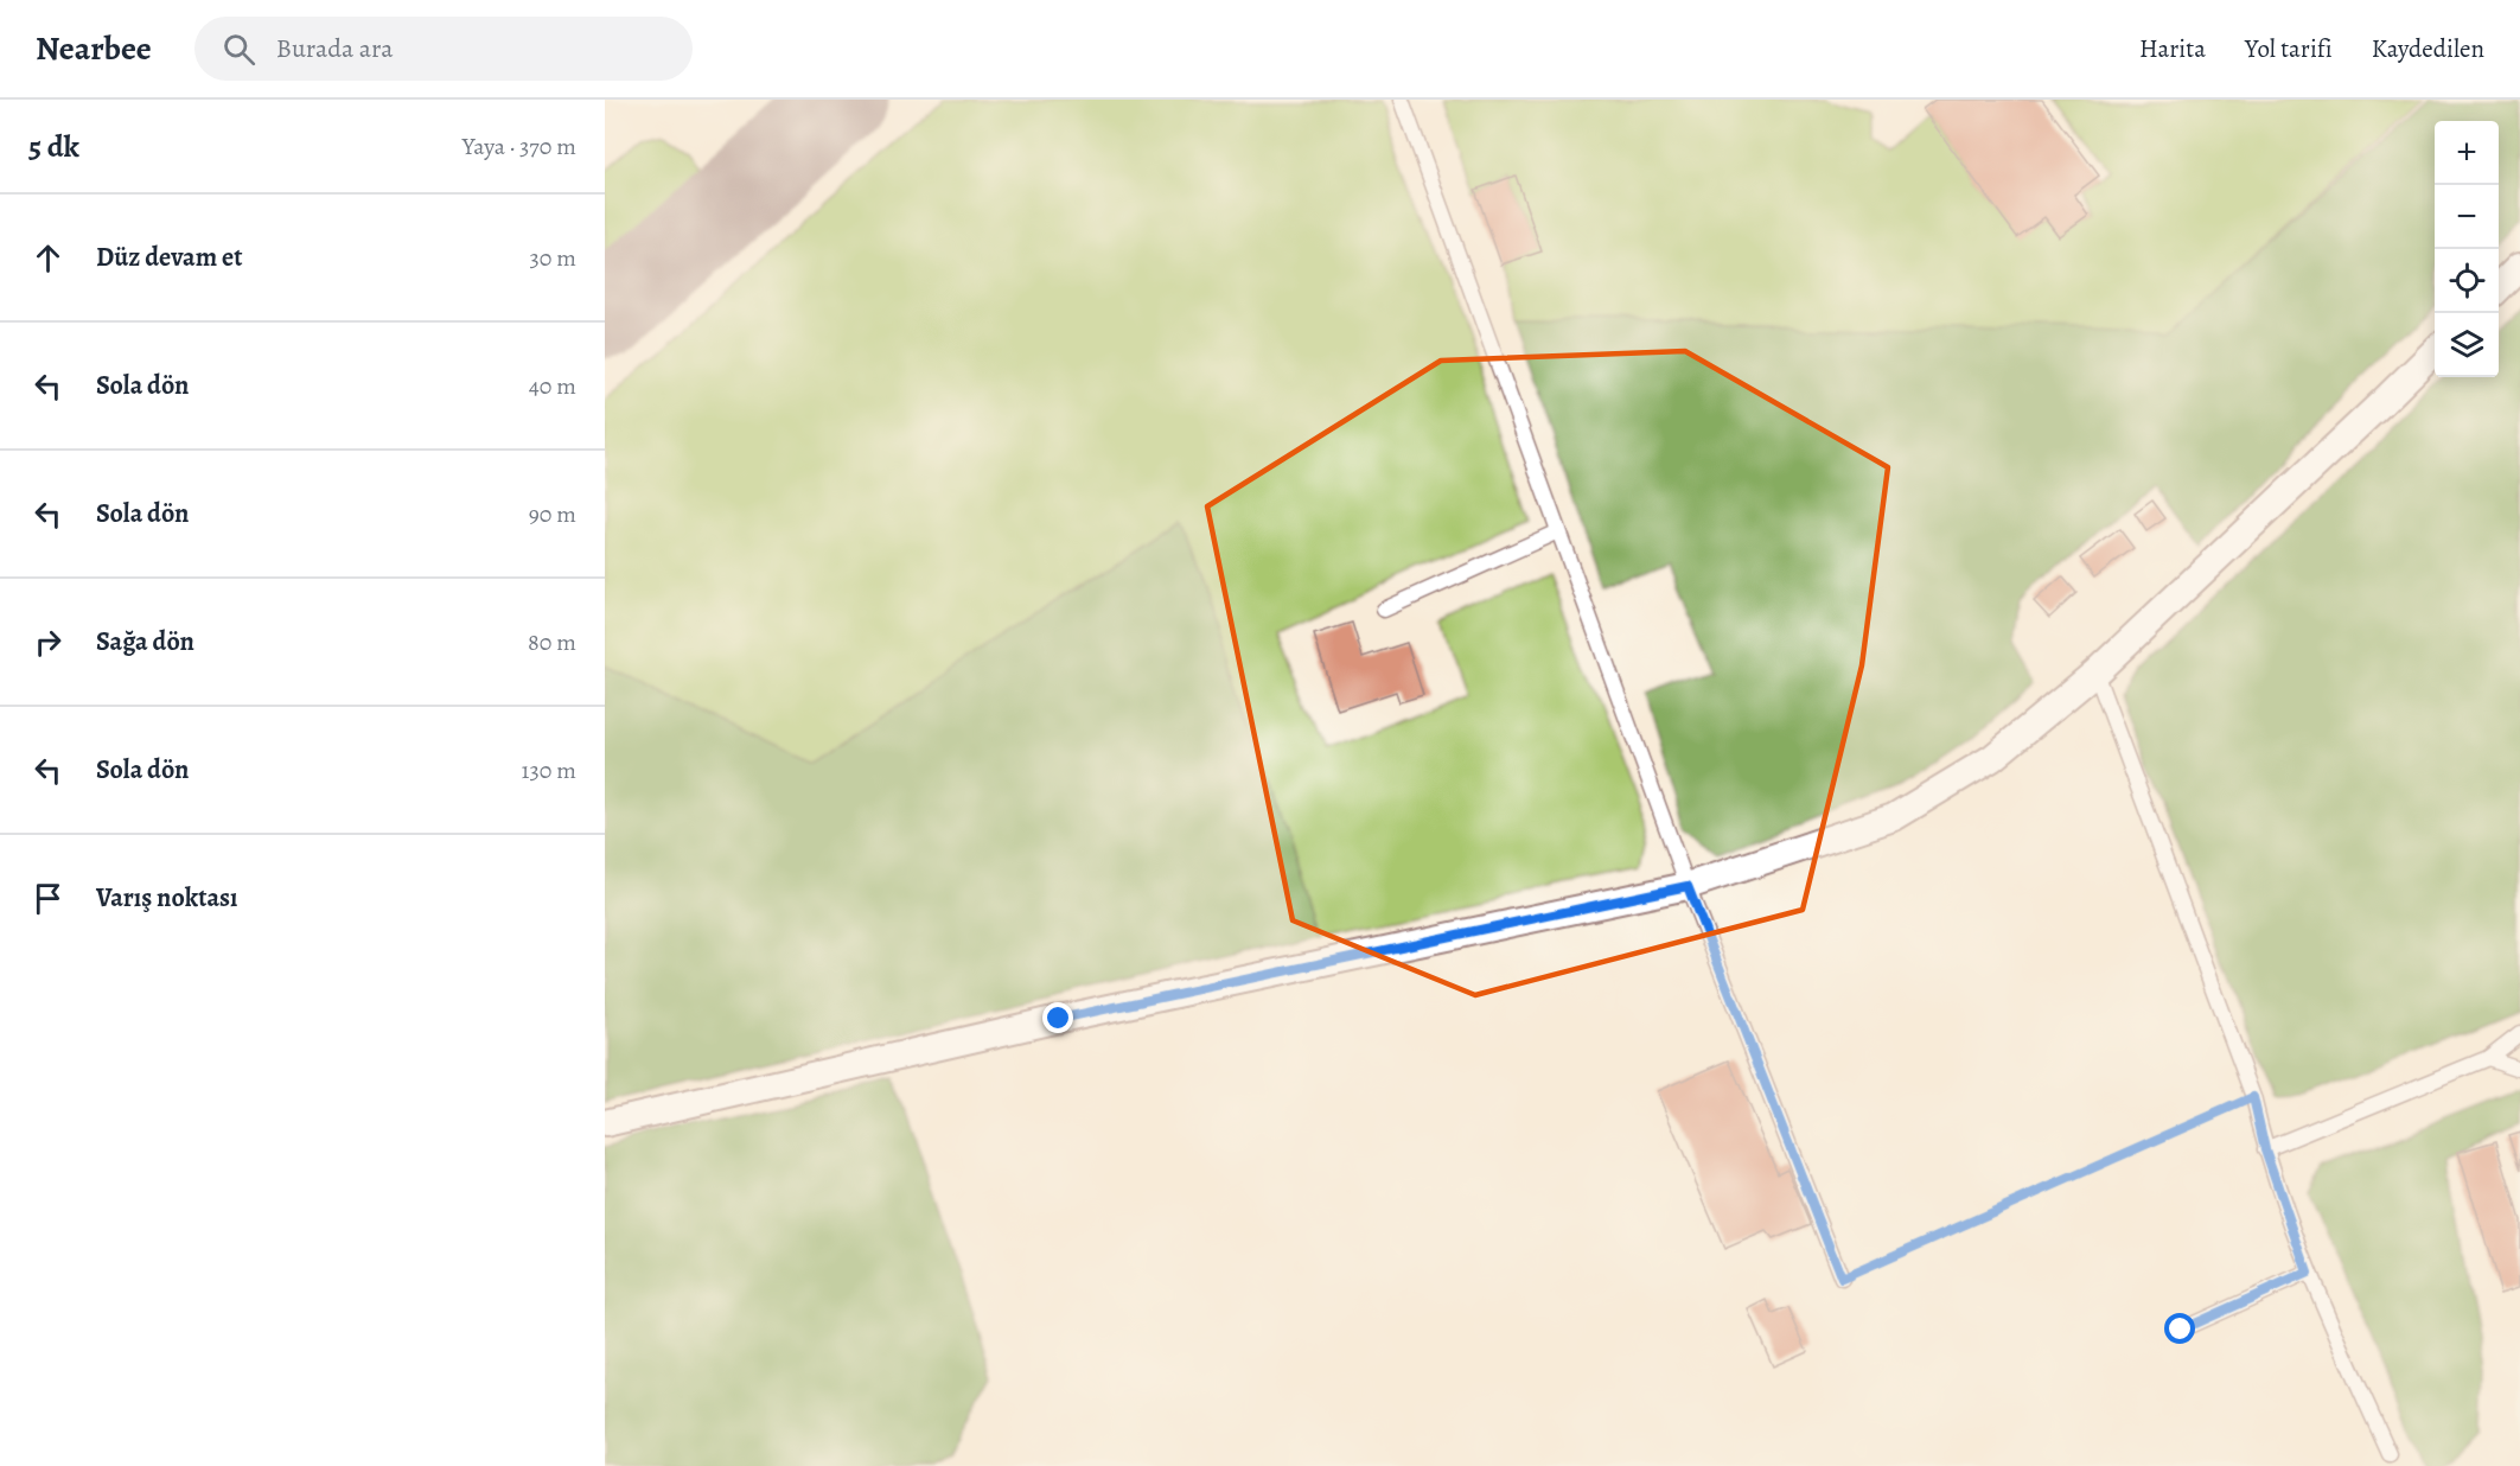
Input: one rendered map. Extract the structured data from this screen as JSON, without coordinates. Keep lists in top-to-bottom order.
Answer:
{
  "page": {
    "header": "Nearbee",
    "search": "Burada ara",
    "nav": ["Harita", "Yol tarifi", "Kaydedilen"],
    "heading": ["5 dk", "Yaya · 370 m"],
    "map_buttons": ["+", "−"],
    "list": [
      ["Düz devam et", "30 m"],
      ["Sola dön", "40 m"],
      ["Sola dön", "90 m"],
      ["Sağa dön", "80 m"],
      ["Sola dön", "130 m"],
      "Varış noktası"
    ]
  }
}
